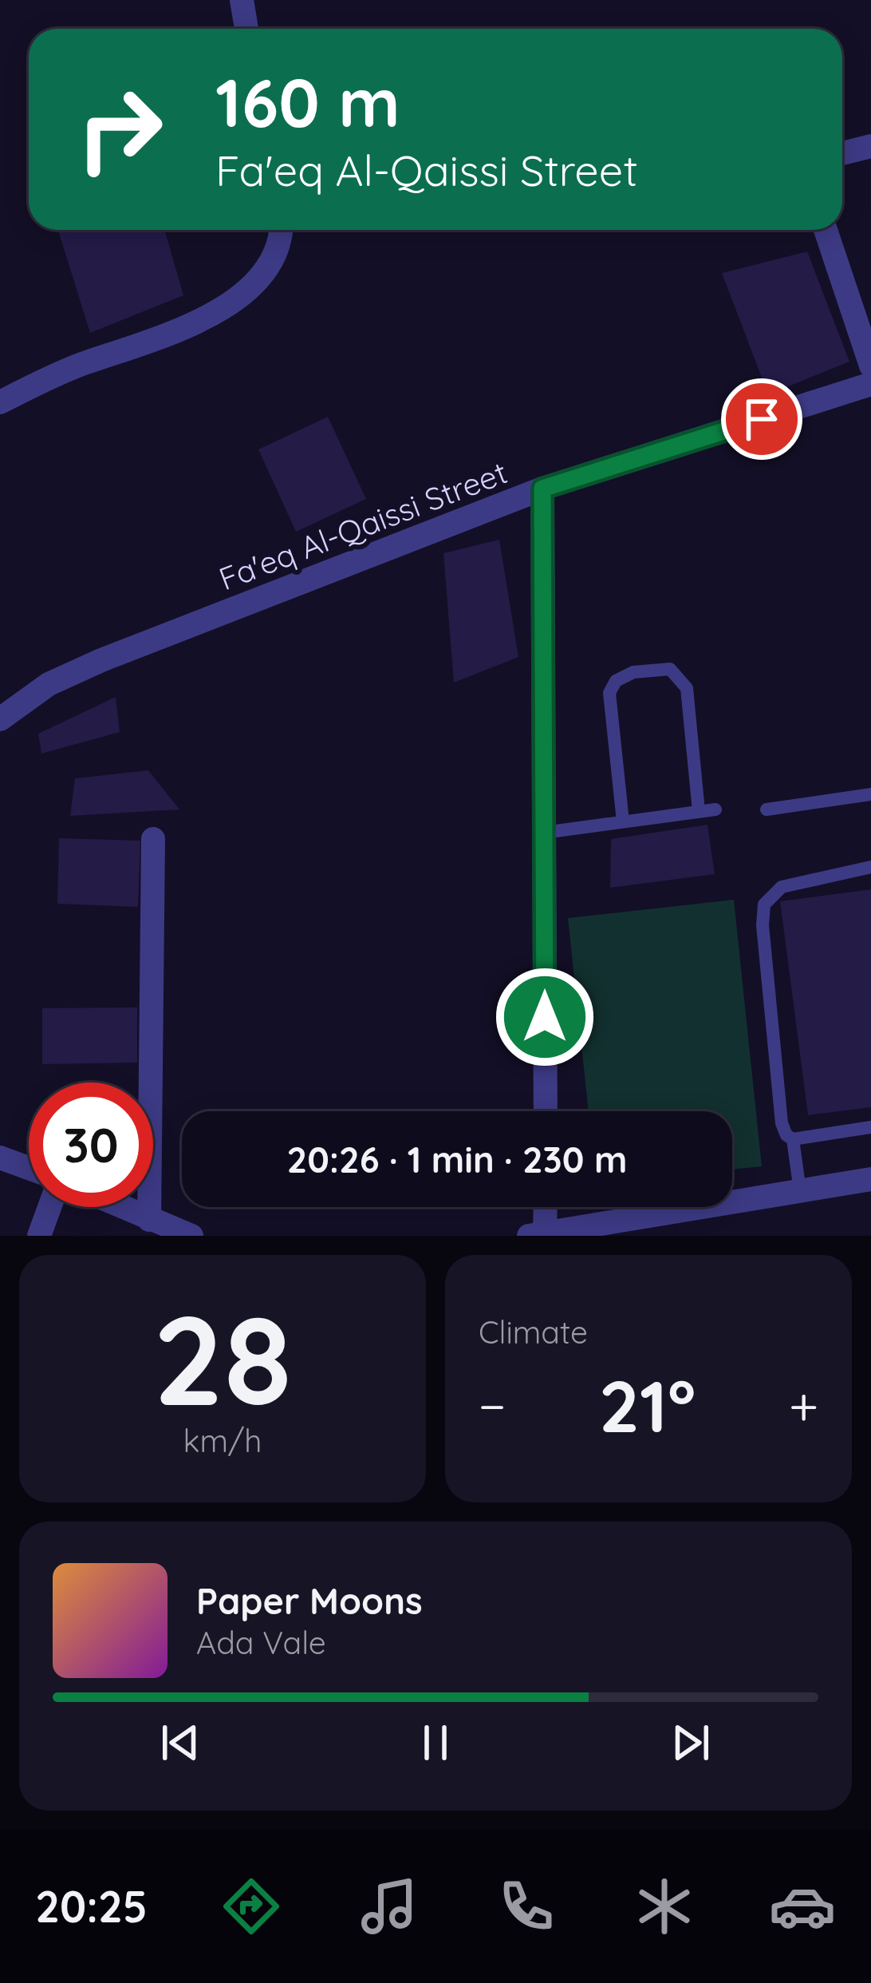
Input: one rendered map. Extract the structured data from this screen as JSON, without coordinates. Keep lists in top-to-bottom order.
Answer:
{
  "streets": {
    "street": ["Fa'eq Al-Qaissi Street"]
  },
  "page": {
    "turn": ["160 m", "Fa'eq Al-Qaissi Street"],
    "limit": "30",
    "trip": "20:26 · 1 min · 230 m",
    "tile": [
      ["28", "km/h"],
      "Climate"
    ],
    "heat": ["−", "21°", "+"],
    "song": ["Paper Moons", "Ada Vale"],
    "tabs": "20:25"
  }
}
